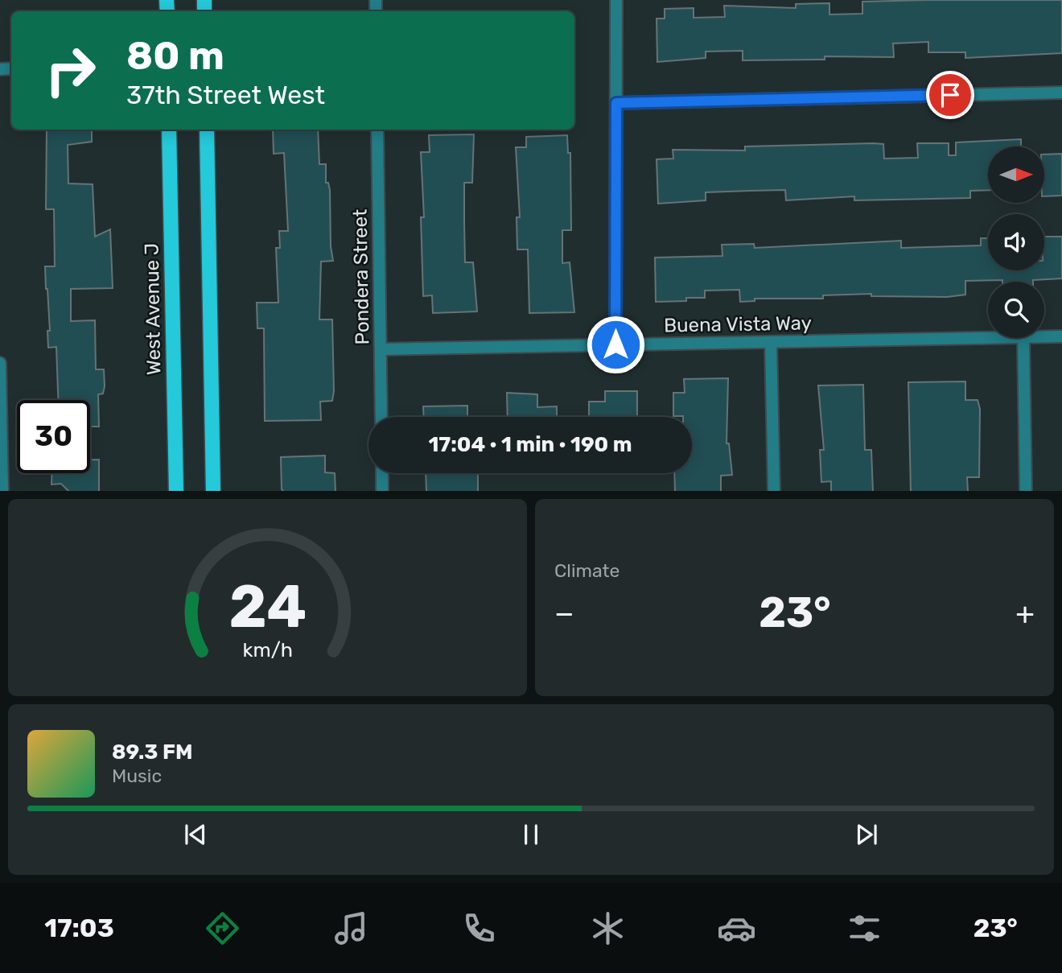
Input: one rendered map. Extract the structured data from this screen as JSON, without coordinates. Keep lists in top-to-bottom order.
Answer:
{
  "streets": {
    "main road": ["West Avenue J"],
    "street": ["Pondera Street", "Buena Vista Way"]
  },
  "crossings": [
    ["Pondera Street", "Buena Vista Way"]
  ],
  "north": "right",
  "page": {
    "turn": ["80 m", "37th Street West"],
    "limit": "30",
    "trip": "17:04 · 1 min · 190 m",
    "tile": "Climate",
    "heat": ["−", "23°", "+"],
    "song": ["89.3 FM", "Music"],
    "tabs": ["17:03", "23°"],
    "gauge": ["24", "km/h"]
  }
}
